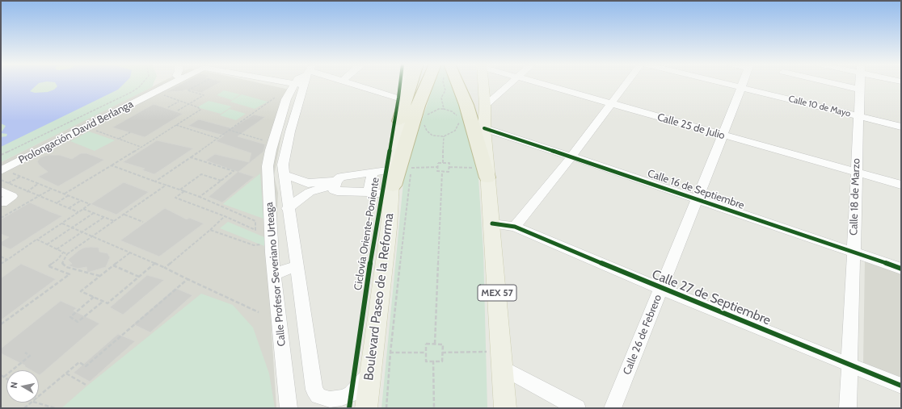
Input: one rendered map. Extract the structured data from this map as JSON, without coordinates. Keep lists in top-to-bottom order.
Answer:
{
  "streets": {
    "highway": ["MEX 57", "Boulevard Paseo de la Reforma"],
    "street": [
      "Calle 10 de Mayo",
      "Calle 25 de Julio",
      "Prolongación David Berlanga",
      "Calle 16 de Septiembre",
      "Calle 18 de Marzo",
      "Calle Profesor Severiano Urteaga",
      "Calle 27 de Septiembre",
      "Calle 26 de Febrero"
    ],
    "cycle path": ["Ciclovía Oriente-Poniente"]
  },
  "crossings": [
    ["Calle 10 de Mayo", "Calle 18 de Marzo"],
    ["Calle 10 de Mayo", "Calle 26 de Febrero"],
    ["Calle 25 de Julio", "Calle 18 de Marzo"],
    ["Calle 25 de Julio", "Calle 26 de Febrero"],
    ["Calle 16 de Septiembre", "Calle 18 de Marzo"],
    ["Calle 16 de Septiembre", "MEX 57"],
    ["Calle 16 de Septiembre", "Calle 26 de Febrero"],
    ["Calle 18 de Marzo", "Calle 27 de Septiembre"],
    ["Calle Profesor Severiano Urteaga", "Boulevard Paseo de la Reforma"],
    ["MEX 57", "Calle 27 de Septiembre"],
    ["Calle 27 de Septiembre", "Calle 26 de Febrero"]
  ],
  "north": "left"
}
